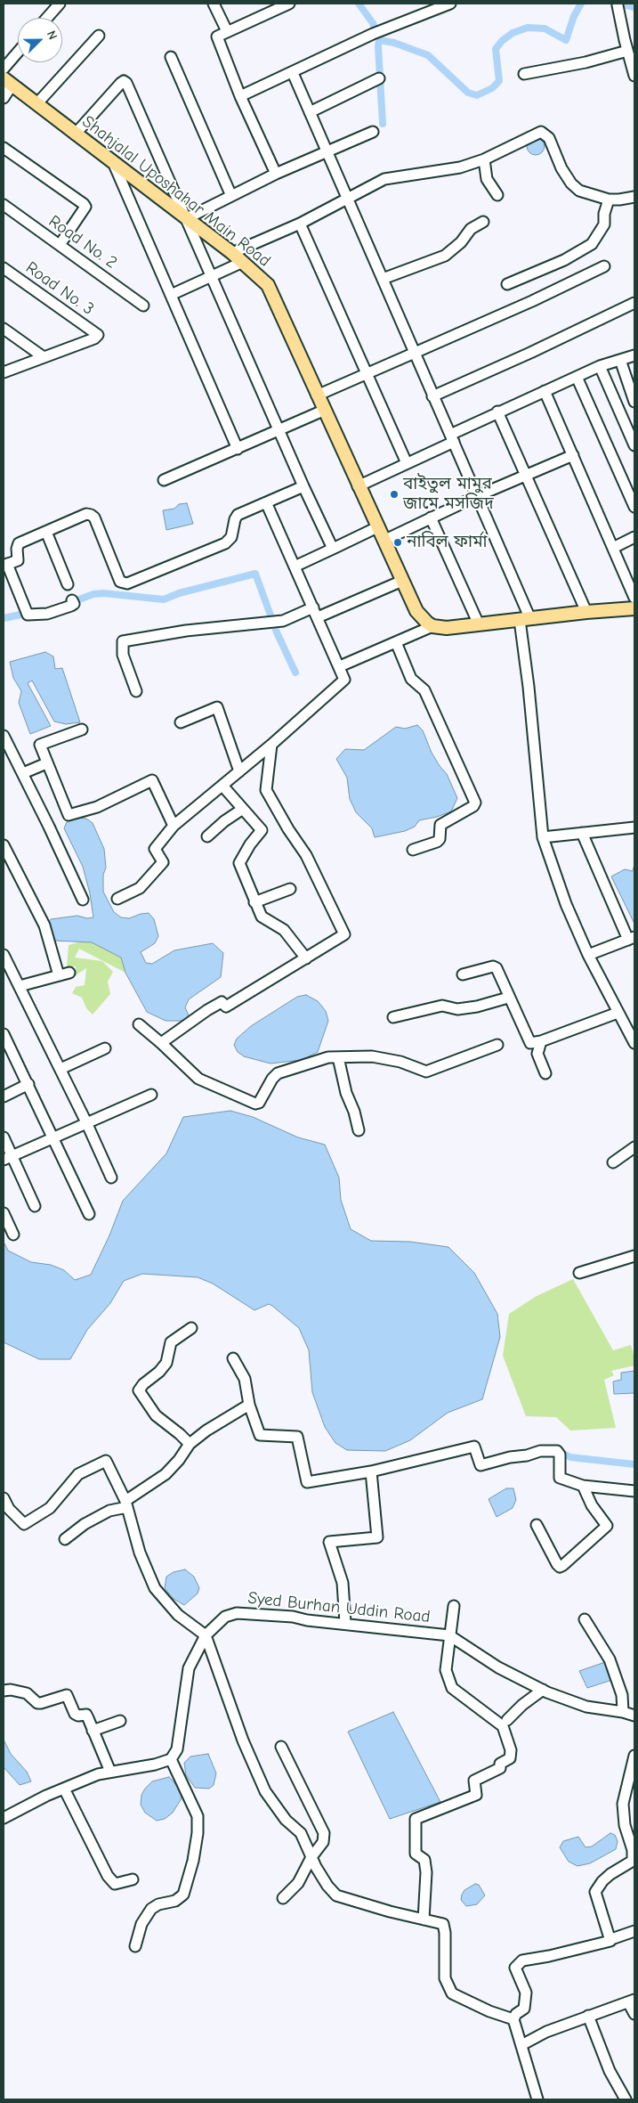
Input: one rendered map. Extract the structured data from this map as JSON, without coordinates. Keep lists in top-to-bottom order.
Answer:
{
  "streets": {
    "main road": ["Shahjalal Uposhahar Main Road"],
    "street": ["Road No. 2", "Road No. 3", "Syed Burhan Uddin Road"]
  },
  "places": ["বাইতুল মামুর জামে মসজিদ", "নাবিল ফার্মা"],
  "north": "top right"
}
